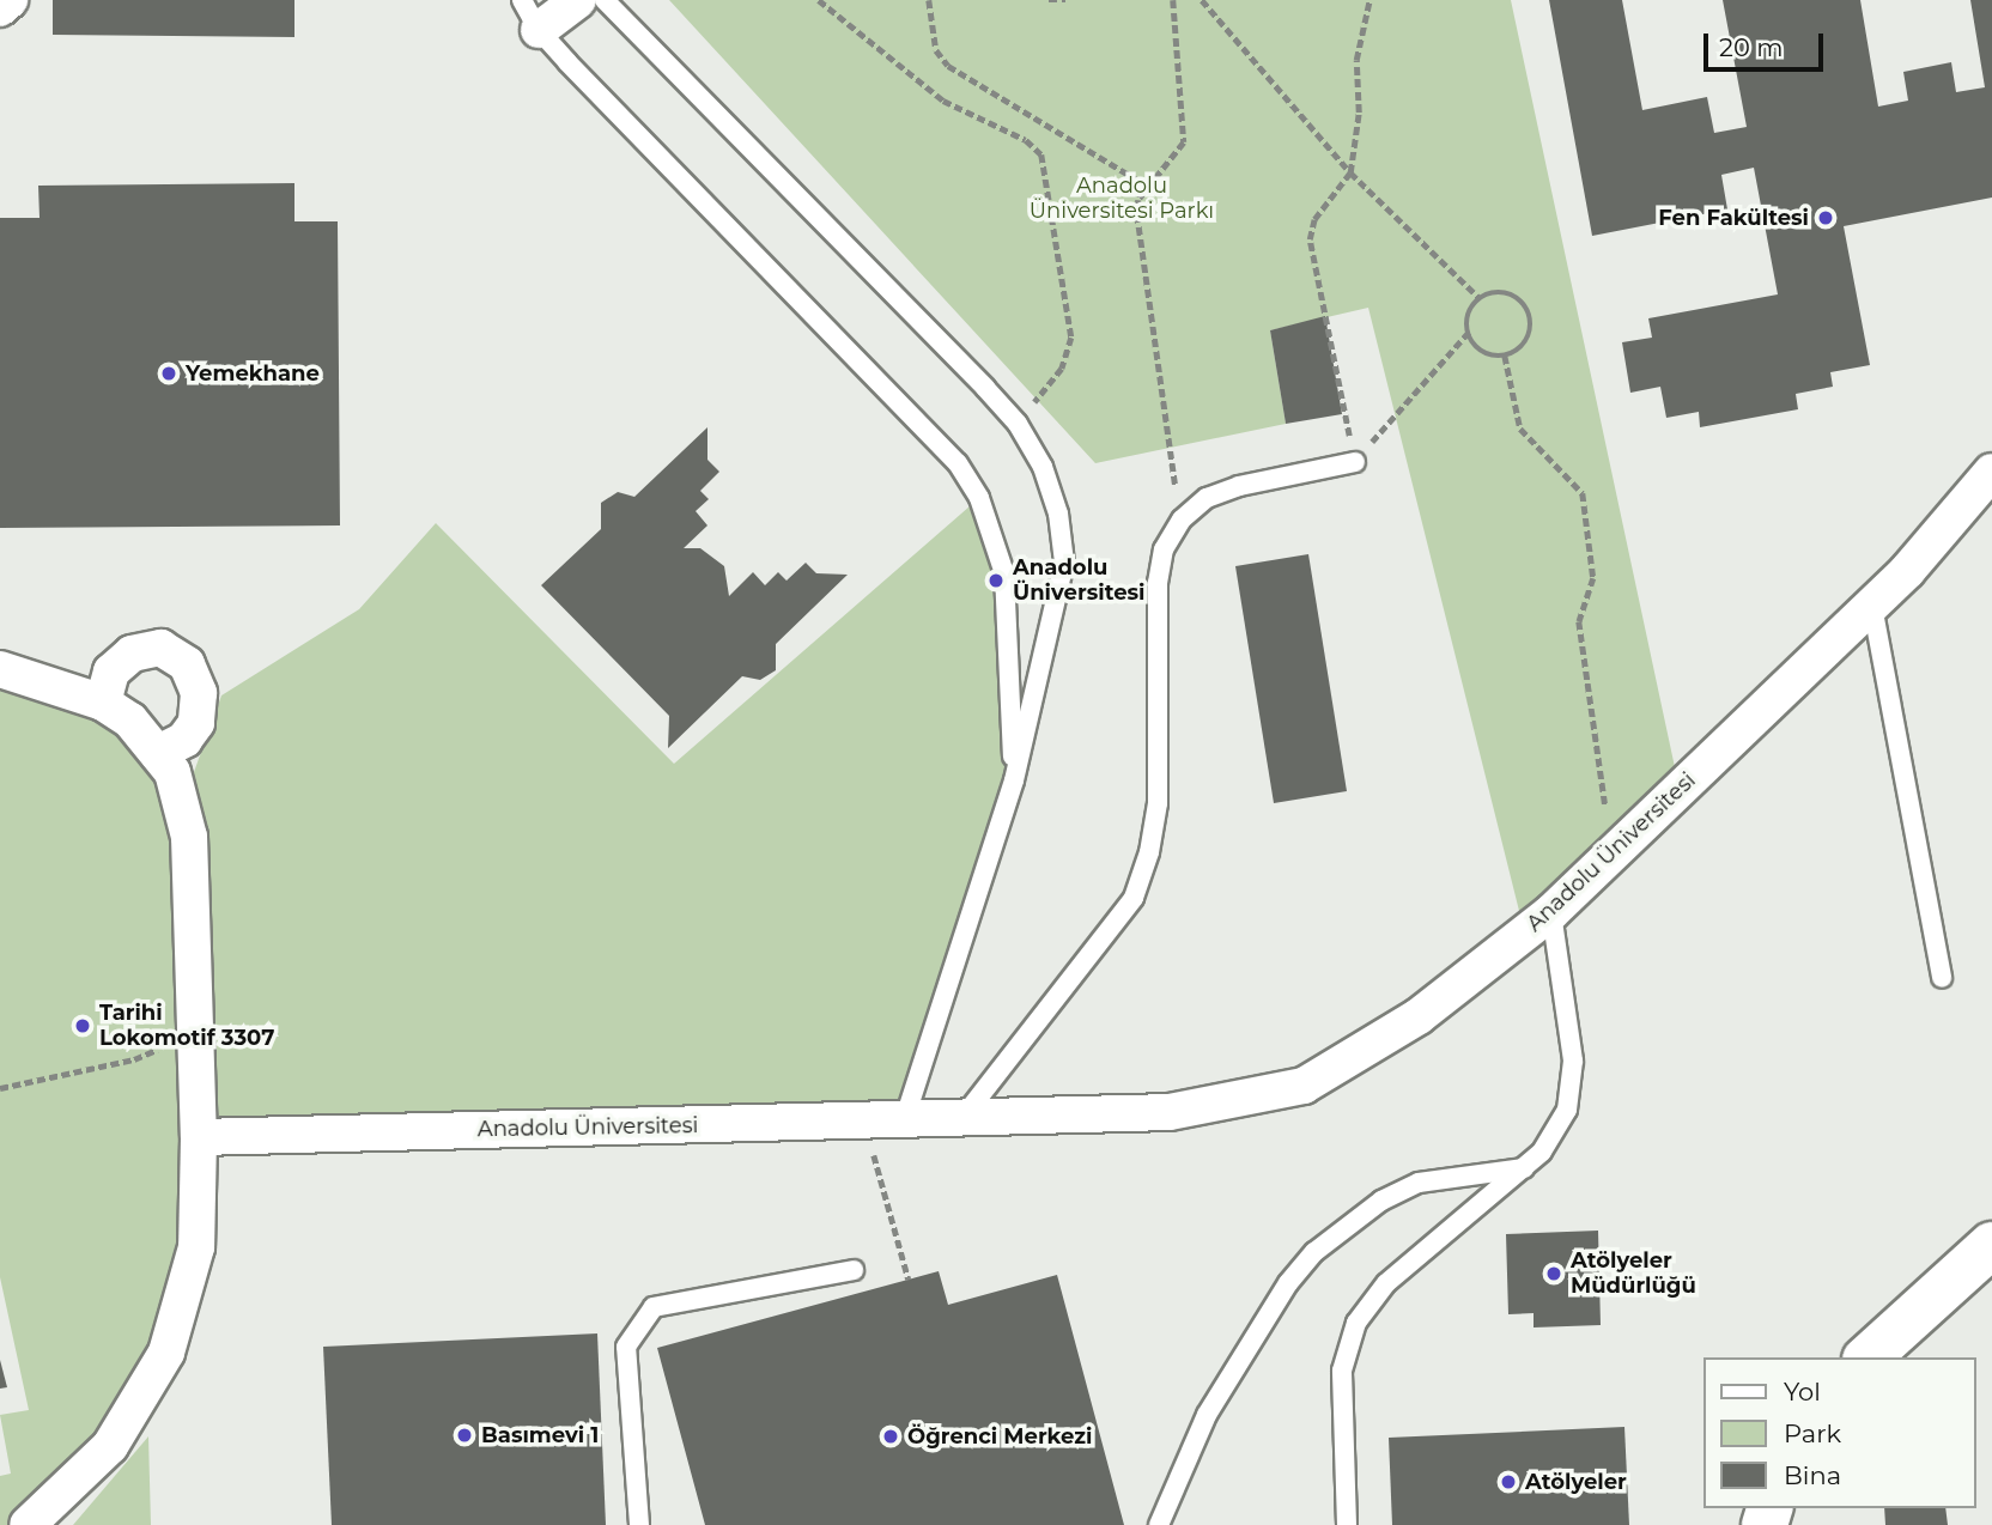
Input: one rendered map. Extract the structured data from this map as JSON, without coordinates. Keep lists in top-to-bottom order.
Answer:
{
  "streets": {
    "street": ["Anadolu Üniversitesi"]
  },
  "parks": ["Anadolu Üniversitesi Parkı"],
  "places": [
    "Fen Fakültesi",
    "Yemekhane",
    "Anadolu Üniversitesi",
    "Tarihi Lokomotif 3307",
    "Atölyeler Müdürlüğü",
    "Basımevi 1",
    "Öğrenci Merkezi",
    "Atölyeler"
  ],
  "legend": ["Yol", "Park", "Bina"],
  "scale_bar": "20 m"
}
